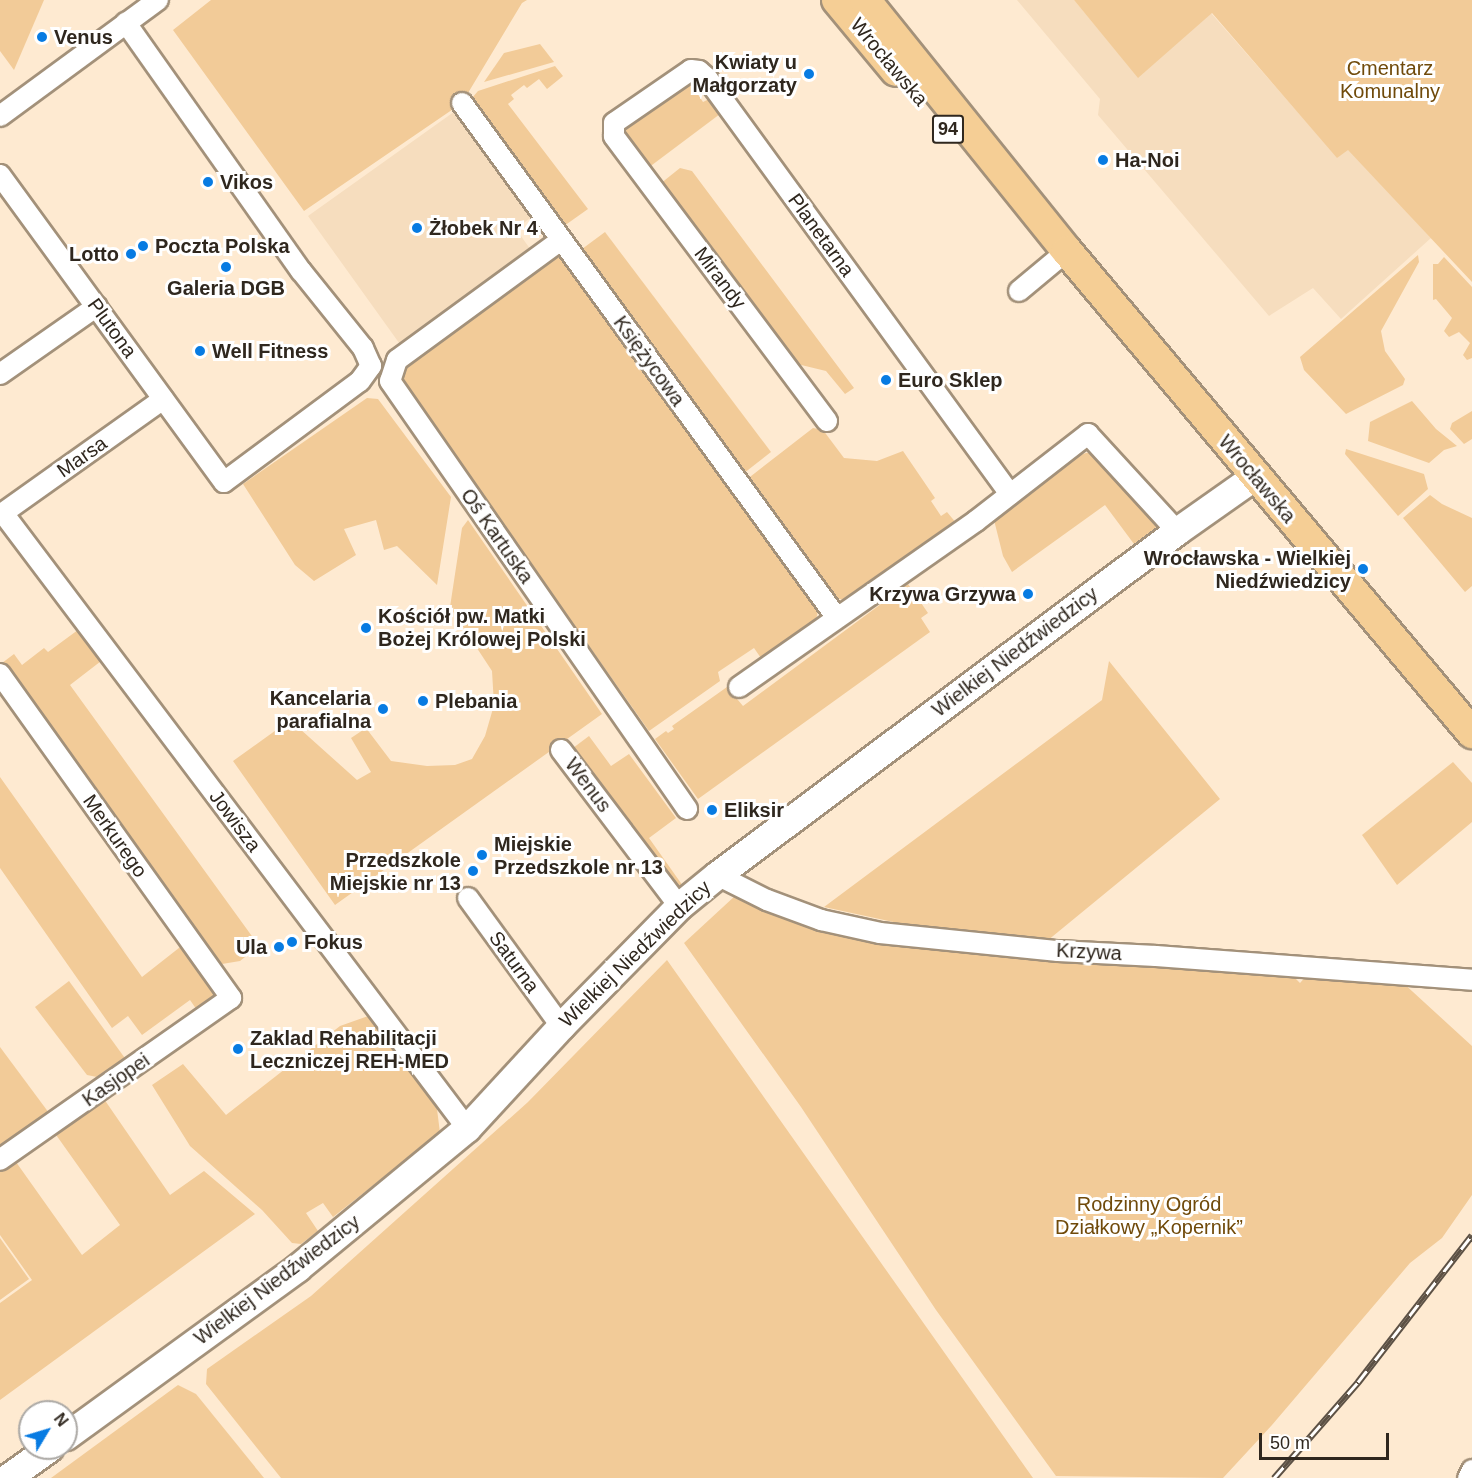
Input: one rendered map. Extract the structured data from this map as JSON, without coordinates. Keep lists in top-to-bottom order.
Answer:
{
  "streets": {
    "main road": ["Wrocławska", "94"],
    "street": [
      "Planetarna",
      "Mirandy",
      "Plutona",
      "Księżycowa",
      "Marsa",
      "Oś Kartuska",
      "Wielkiej Niedźwiedzicy",
      "Wenus",
      "Jowisza",
      "Merkurego",
      "Krzywa",
      "Saturna",
      "Kasjopei"
    ]
  },
  "crossings": [
    ["Wrocławska", "Wielkiej Niedźwiedzicy"],
    ["Planetarna", "Mirandy"],
    ["Plutona", "Marsa"],
    ["Księżycowa", "Oś Kartuska"],
    ["Marsa", "Jowisza"],
    ["Wielkiej Niedźwiedzicy", "Wenus"],
    ["Wielkiej Niedźwiedzicy", "Jowisza"],
    ["Wielkiej Niedźwiedzicy", "Krzywa"],
    ["Wielkiej Niedźwiedzicy", "Saturna"],
    ["Merkurego", "Kasjopei"]
  ],
  "parks": ["Cmentarz Komunalny", "Rodzinny Ogród Działkowy „Kopernik”"],
  "places": [
    "Venus",
    "Kwiaty u Małgorzaty",
    "Ha-Noi",
    "Vikos",
    "Żłobek Nr 4",
    "Poczta Polska",
    "Lotto",
    "Galeria DGB",
    "Well Fitness",
    "Euro Sklep",
    "Wrocławska - Wielkiej Niedźwiedzicy",
    "Krzywa Grzywa",
    "Kościół pw. Matki Bożej Królowej Polski",
    "Plebania",
    "Kancelaria parafialna",
    "Eliksir",
    "Miejskie Przedszkole nr 13",
    "Przedszkole Miejskie nr 13",
    "Fokus",
    "Ula",
    "Zaklad Rehabilitacji Leczniczej REH-MED"
  ],
  "scale_bar": "50 m",
  "north": "top right"
}
